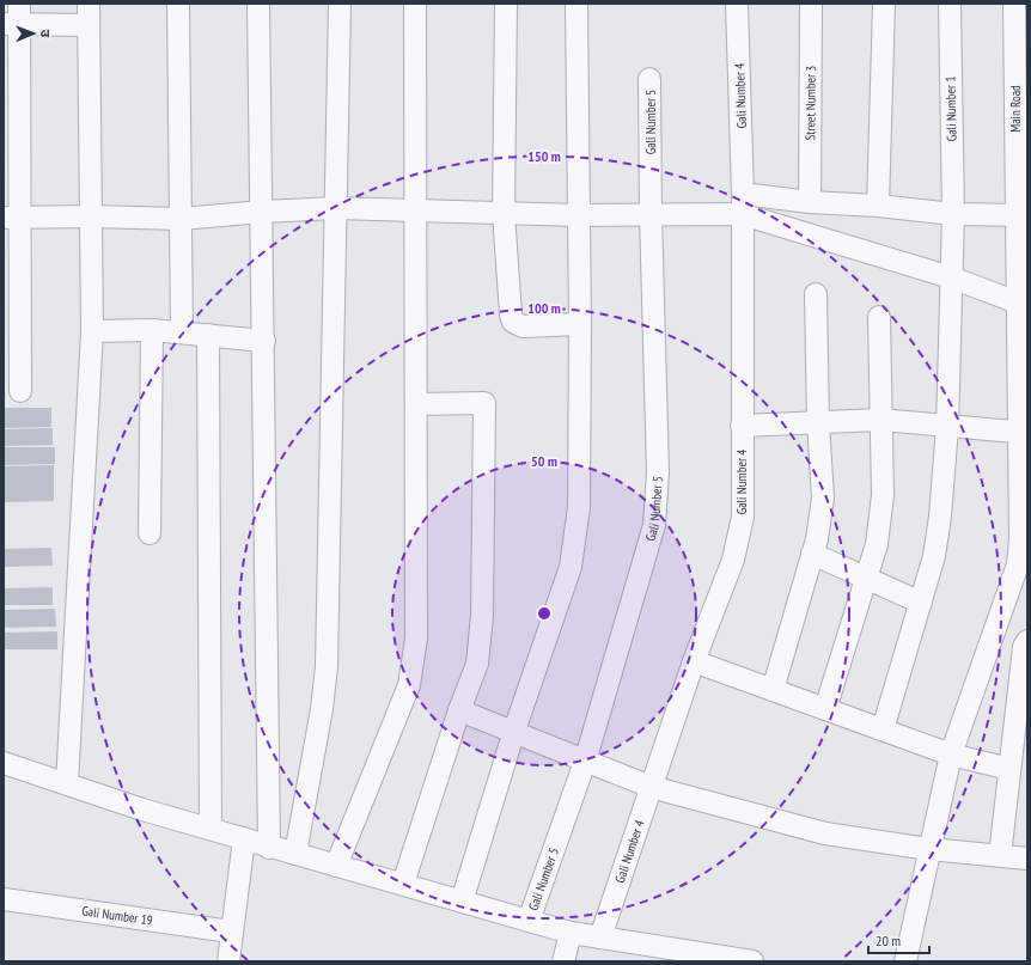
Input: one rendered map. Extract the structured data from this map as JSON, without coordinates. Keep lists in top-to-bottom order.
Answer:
{
  "streets": {
    "street": [
      "Gali Number 4",
      "Street Number 3",
      "Gali Number 1",
      "Main Road",
      "Gali Number 5",
      "Gali Number 19"
    ]
  },
  "scale_bar": "20 m",
  "north": "right",
  "rings": ["150 m", "100 m", "50 m"]
}
